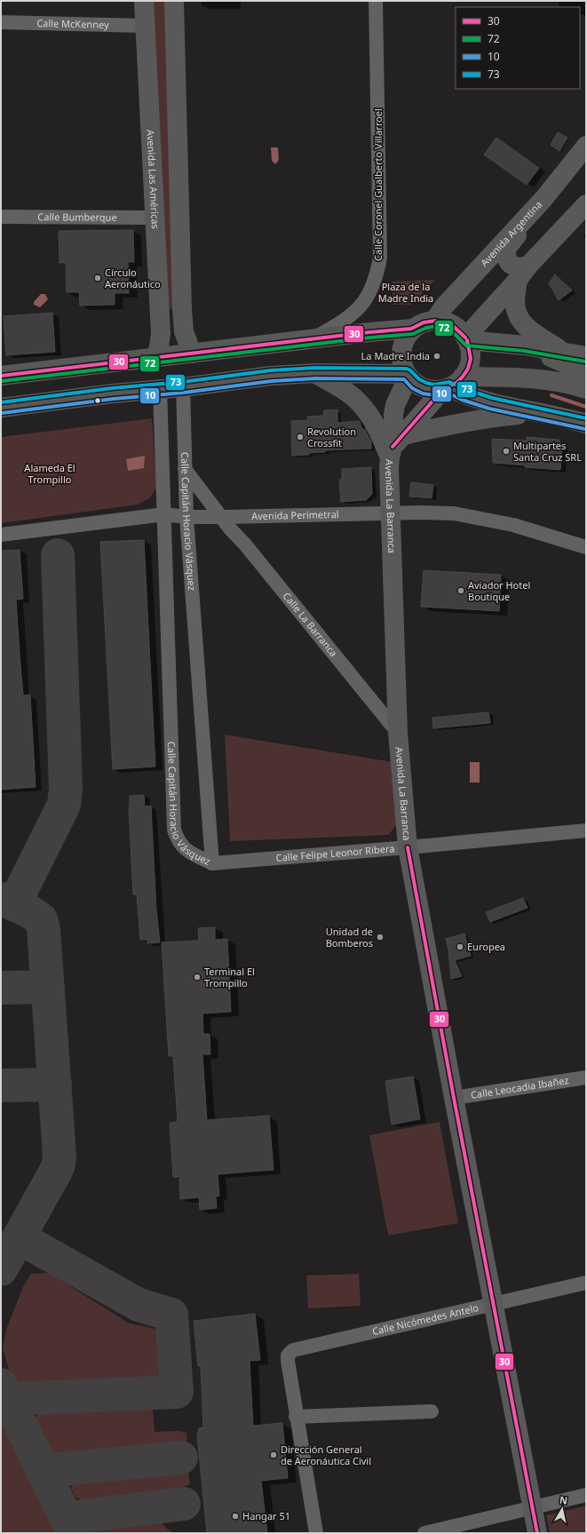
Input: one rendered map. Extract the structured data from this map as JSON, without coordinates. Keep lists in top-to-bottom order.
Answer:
{
  "streets": {
    "street": [
      "Calle McKenney",
      "Avenida Las Américas",
      "Calle Coronel Gualberto Villarroel",
      "Calle Bumberque",
      "Avenida Argentina",
      "Avenida La Barranca",
      "Avenida Perimetral",
      "Calle Capitán Horacio Vásquez",
      "Calle La Barranca",
      "Calle Felipe Leonor Ribera",
      "Calle Leocadia Ibañez",
      "Calle Nicómedes Antelo"
    ]
  },
  "crossings": [
    ["Calle McKenney", "Avenida Las Américas"],
    ["Avenida Las Américas", "Calle Bumberque"],
    ["Avenida Argentina", "Avenida La Barranca"],
    ["Avenida La Barranca", "Avenida Perimetral"],
    ["Avenida La Barranca", "Calle La Barranca"],
    ["Avenida La Barranca", "Calle Felipe Leonor Ribera"],
    ["Avenida La Barranca", "Calle Leocadia Ibañez"],
    ["Avenida La Barranca", "Calle Nicómedes Antelo"],
    ["Avenida Perimetral", "Calle Capitán Horacio Vásquez"],
    ["Avenida Perimetral", "Calle La Barranca"],
    ["Calle Capitán Horacio Vásquez", "Calle La Barranca"],
    ["Calle Capitán Horacio Vásquez", "Calle Felipe Leonor Ribera"]
  ],
  "parks": ["Plaza de la Madre India", "Alameda El Trompillo"],
  "places": [
    "Círculo Aeronáutico",
    "La Madre India",
    "Revolution Crossfit",
    "Multipartes Santa Cruz SRL",
    "Aviador Hotel Boutique",
    "Unidad de Bomberos",
    "Europea",
    "Terminal El Trompillo",
    "Dirección General de Aeronáutica Civil",
    "Hangar 51"
  ],
  "lines": [
    "transit line 30",
    "transit line 72",
    "transit line 73",
    "transit line 10"
  ],
  "legend": [
    "30",
    "72",
    "10",
    "73"
  ],
  "north": "top"
}
